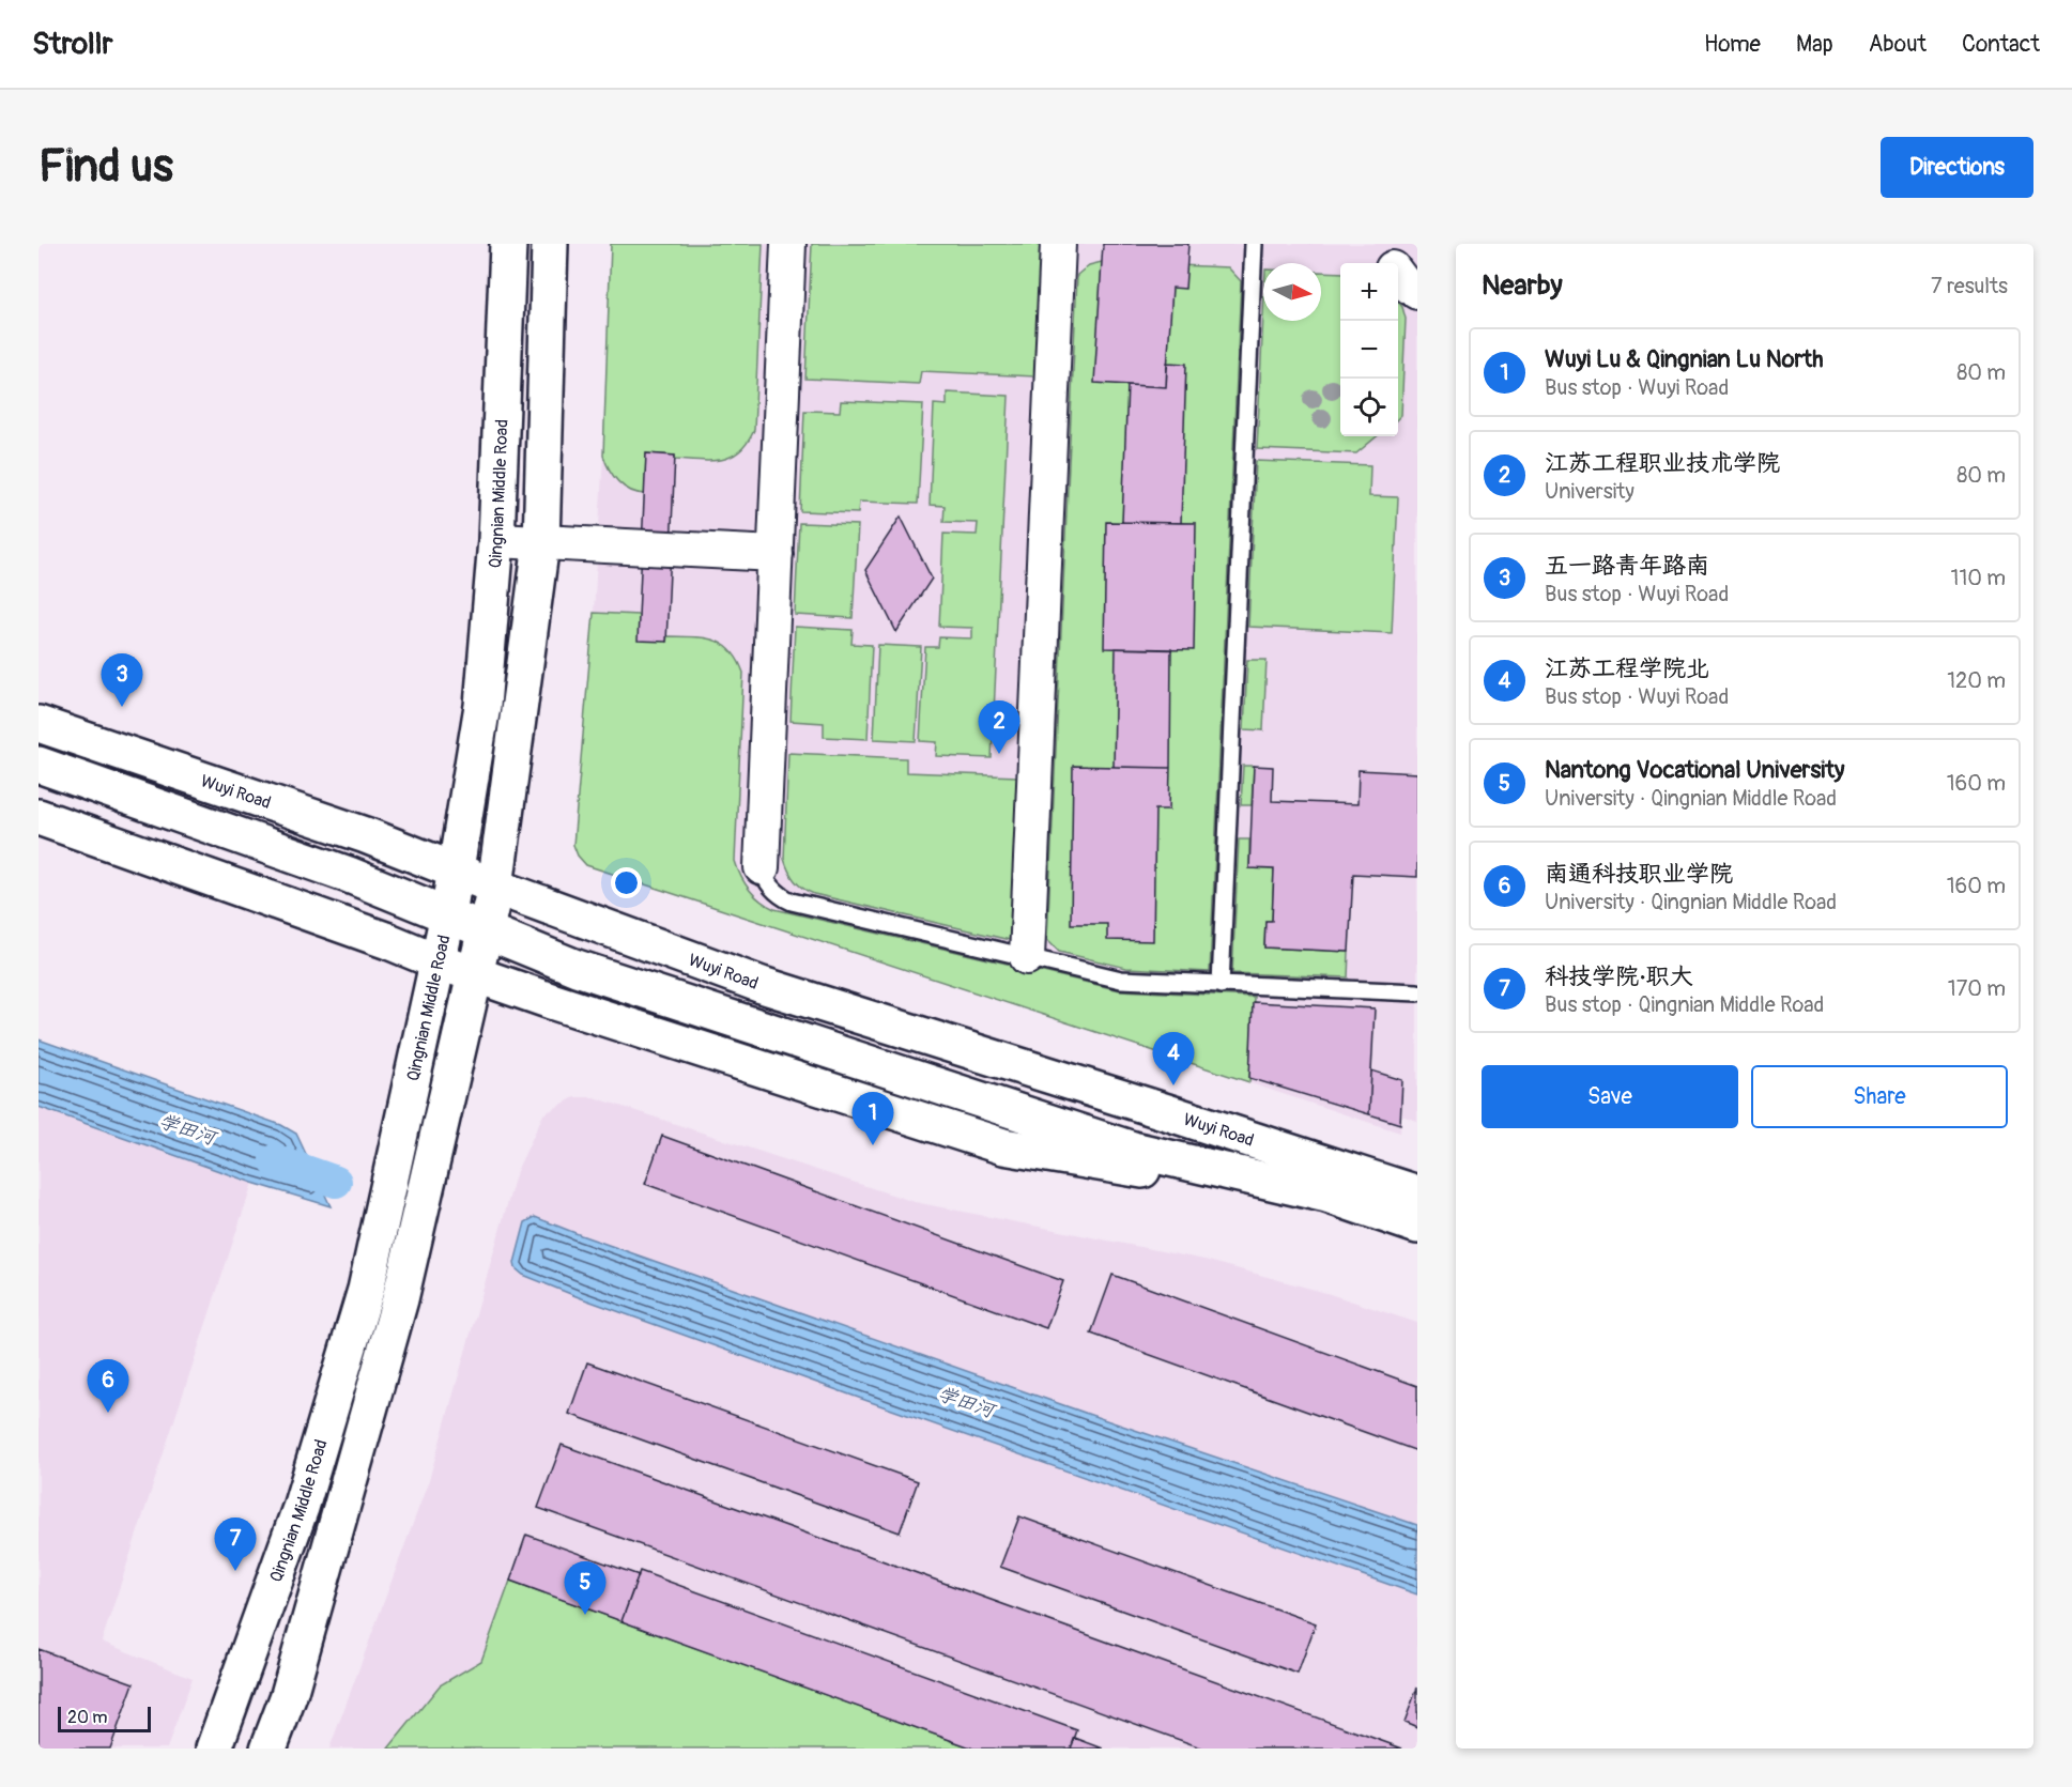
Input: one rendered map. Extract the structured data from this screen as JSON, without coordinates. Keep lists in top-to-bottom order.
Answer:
{
  "streets": {
    "main road": ["Qingnian Middle Road", "Wuyi Road"]
  },
  "crossings": [
    ["Qingnian Middle Road", "Wuyi Road"]
  ],
  "water": ["学田河"],
  "scale_bar": "20 m",
  "north": "right",
  "page": {
    "header": "Strollr",
    "nav": [
      "Home",
      "Map",
      "About",
      "Contact"
    ],
    "buttons": [
      "Directions",
      ["Save", "Share"]
    ],
    "title": "Find us",
    "heading": ["Nearby", "7 results"],
    "map_buttons": ["+", "−"],
    "list": [
      {
        "mark": "1",
        "name": "Wuyi Lu & Qingnian Lu North",
        "note": "Bus stop · Wuyi Road",
        "value": "80 m"
      },
      {
        "mark": "2",
        "name": "江苏工程职业技术学院",
        "note": "University",
        "value": "80 m"
      },
      {
        "mark": "3",
        "name": "五一路青年路南",
        "note": "Bus stop · Wuyi Road",
        "value": "110 m"
      },
      {
        "mark": "4",
        "name": "江苏工程学院北",
        "note": "Bus stop · Wuyi Road",
        "value": "120 m"
      },
      {
        "mark": "5",
        "name": "Nantong Vocational University",
        "note": "University · Qingnian Middle Road",
        "value": "160 m"
      },
      {
        "mark": "6",
        "name": "南通科技职业学院",
        "note": "University · Qingnian Middle Road",
        "value": "160 m"
      },
      {
        "mark": "7",
        "name": "科技学院·职大",
        "note": "Bus stop · Qingnian Middle Road",
        "value": "170 m"
      }
    ],
    "pins": [
      "3",
      "2",
      "4",
      "1",
      "6",
      "7",
      "5"
    ],
    "scale": "20 m"
  }
}
